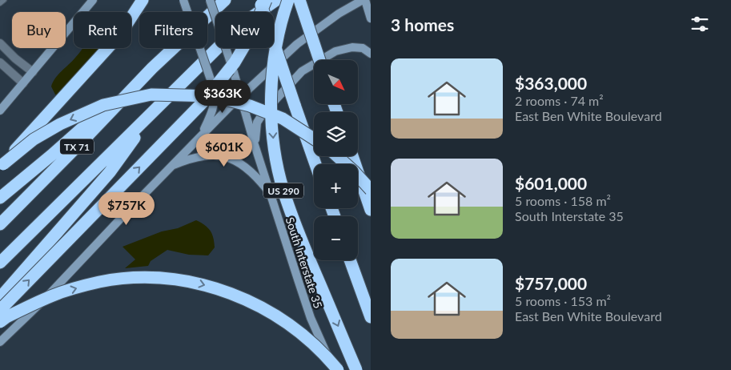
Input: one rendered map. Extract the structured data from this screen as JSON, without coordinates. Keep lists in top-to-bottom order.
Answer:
{
  "streets": {
    "highway": ["TX 71", "US 290"],
    "main road": ["South Interstate 35"]
  },
  "north": "bottom right",
  "page": {
    "heading": "3 homes",
    "chip": [
      "Buy",
      "Rent",
      "Filters",
      "New"
    ],
    "list": [
      {
        "name": "$363,000",
        "note": "2 rooms · 74 m² · East Ben White Boulevard"
      },
      {
        "name": "$601,000",
        "note": "5 rooms · 158 m² · South Interstate 35"
      },
      {
        "name": "$757,000",
        "note": "5 rooms · 153 m² · East Ben White Boulevard"
      }
    ],
    "map_buttons": ["+", "−"],
    "price": ["$363K", "$601K", "$757K"]
  }
}
